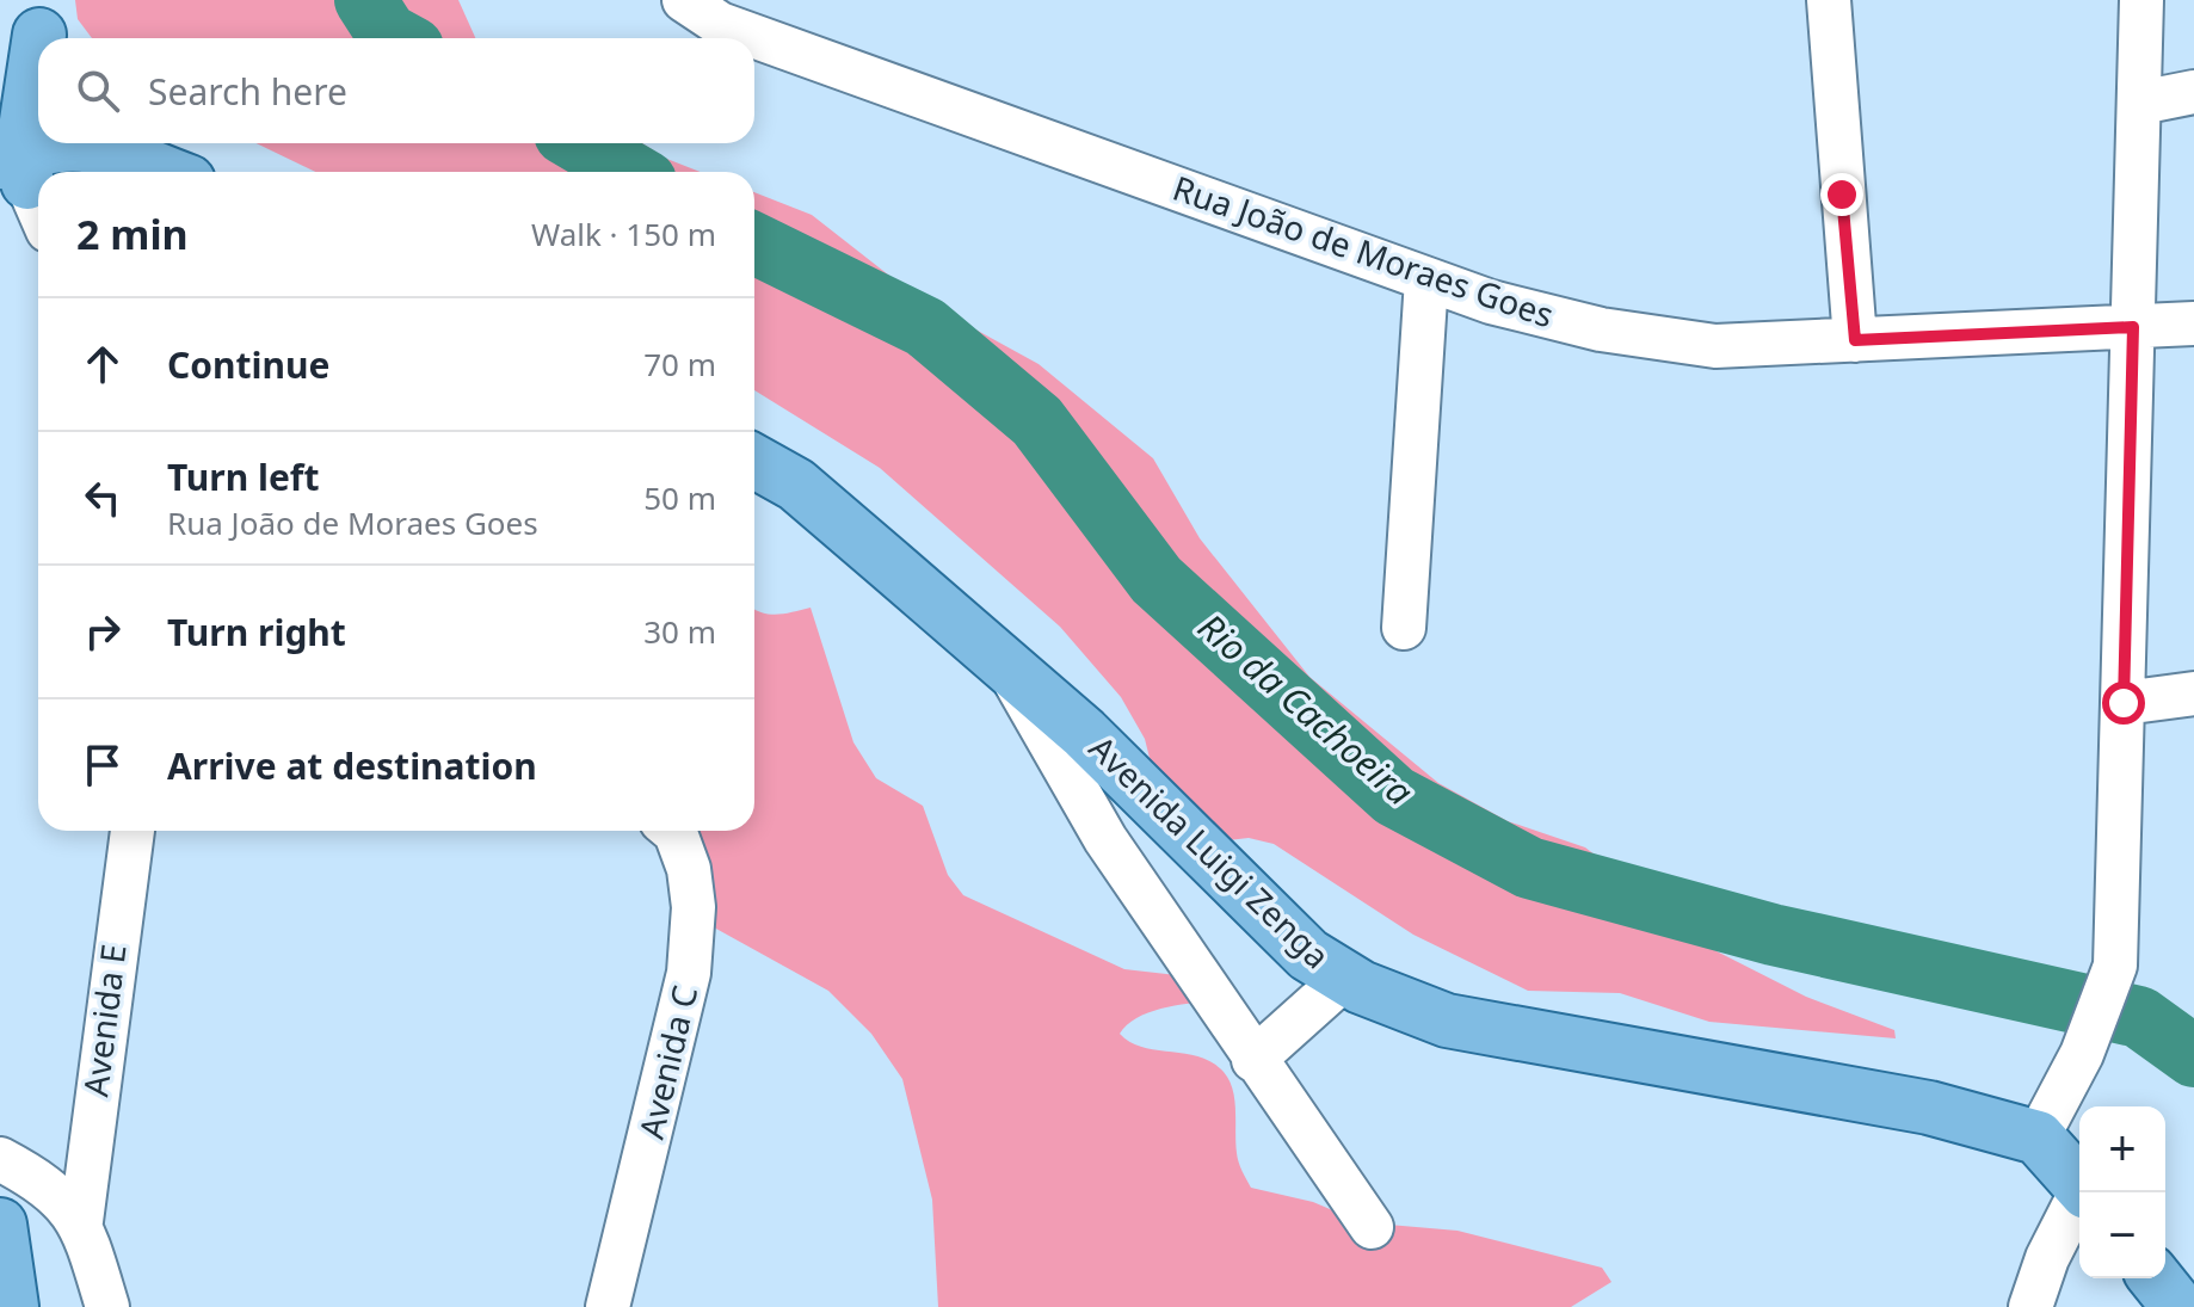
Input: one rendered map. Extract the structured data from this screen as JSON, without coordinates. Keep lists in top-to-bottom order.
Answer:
{
  "streets": {
    "main road": ["Avenida Luigi Zenga"],
    "street": ["Rua João de Moraes Goes", "Avenida E", "Avenida C"]
  },
  "water": ["Rio da Cachoeira"],
  "page": {
    "search": "Search here",
    "heading": ["2 min", "Walk · 150 m"],
    "list": [
      ["Continue", "70 m"],
      ["Turn left", "Rua João de Moraes Goes", "50 m"],
      ["Turn right", "30 m"],
      "Arrive at destination"
    ],
    "map_buttons": ["+", "−"]
  }
}
